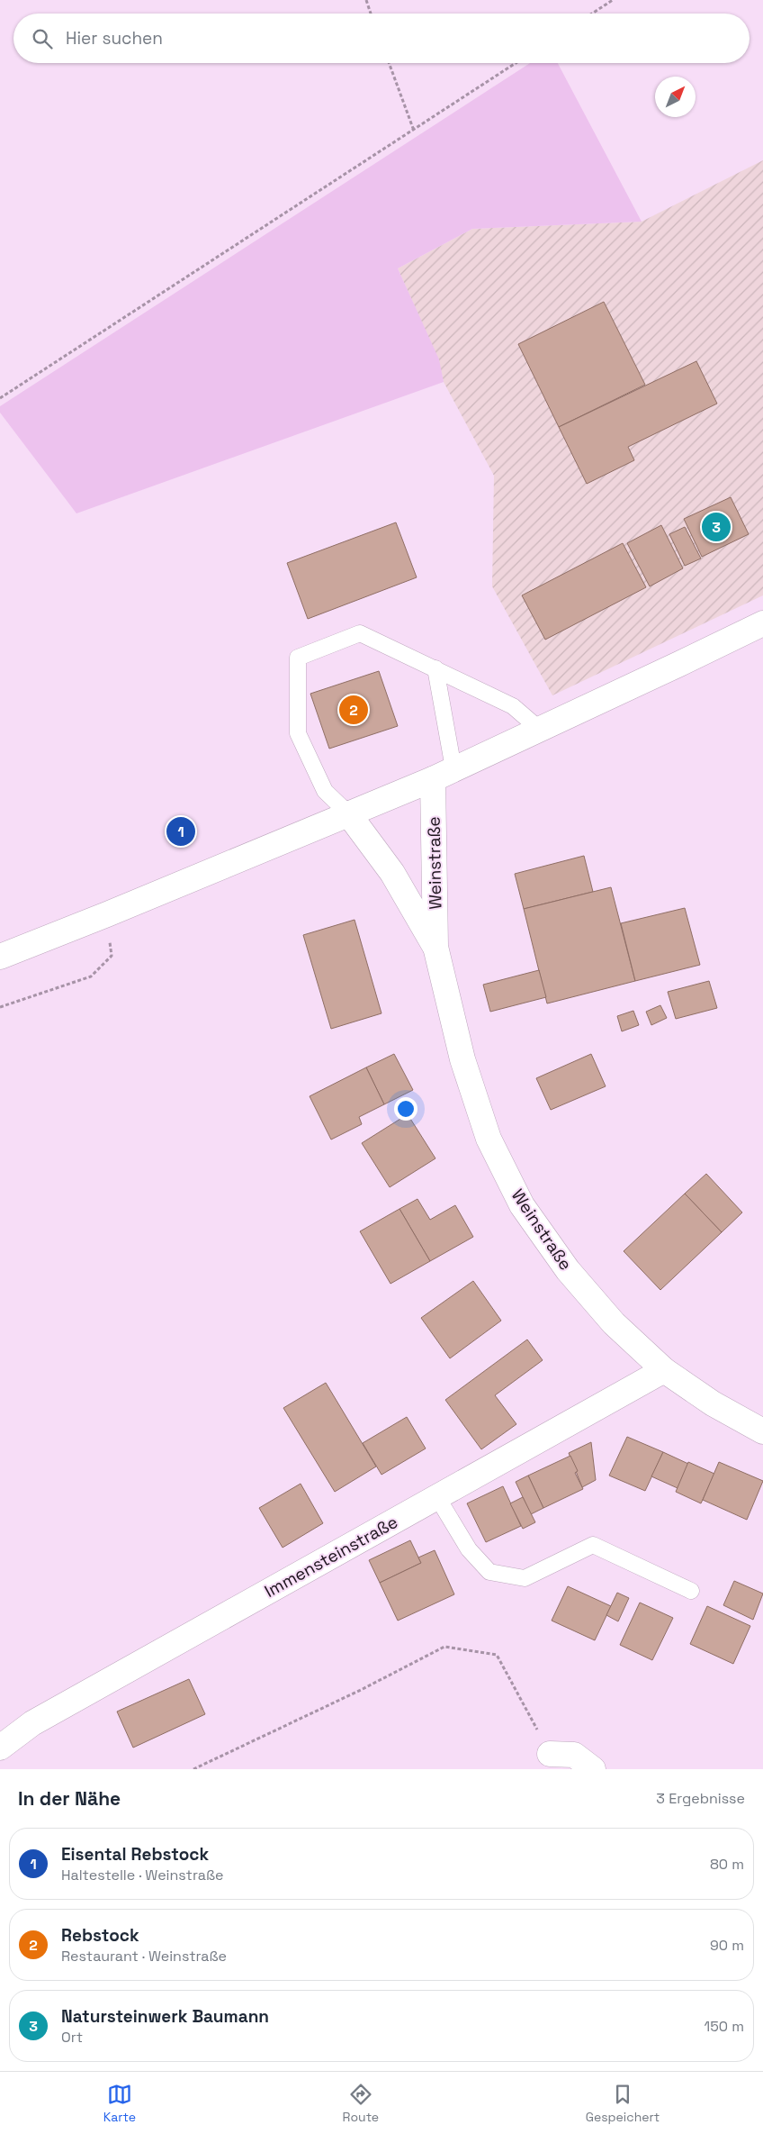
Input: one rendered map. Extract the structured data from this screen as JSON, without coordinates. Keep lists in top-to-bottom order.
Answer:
{
  "streets": {
    "main road": ["Weinstraße", "Immensteinstraße"]
  },
  "crossings": [
    ["Weinstraße", "Immensteinstraße"]
  ],
  "north": "top right",
  "page": {
    "search": "Hier suchen",
    "pins": ["3", "2", "1"],
    "heading": ["In der Nähe", "3 Ergebnisse"],
    "list": [
      {
        "mark": "1",
        "name": "Eisental Rebstock",
        "note": "Haltestelle · Weinstraße",
        "value": "80 m"
      },
      {
        "mark": "2",
        "name": "Rebstock",
        "note": "Restaurant · Weinstraße",
        "value": "90 m"
      },
      {
        "mark": "3",
        "name": "Natursteinwerk Baumann",
        "note": "Ort",
        "value": "150 m"
      }
    ],
    "nav": ["Karte", "Route", "Gespeichert"]
  }
}
